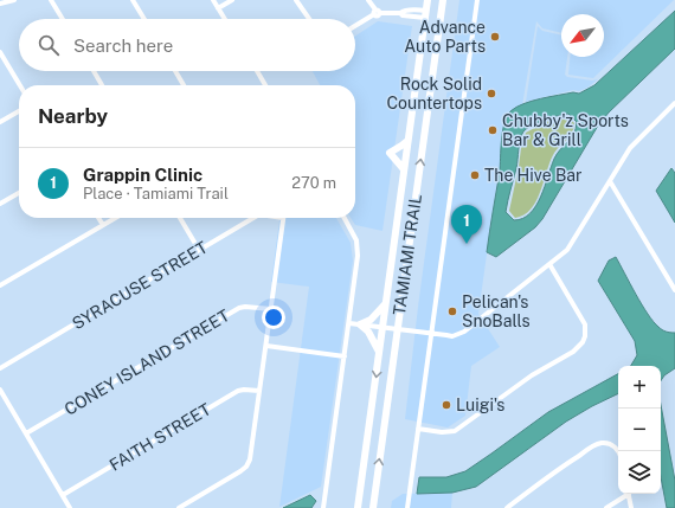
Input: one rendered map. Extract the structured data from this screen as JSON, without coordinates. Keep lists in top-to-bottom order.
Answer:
{
  "streets": {
    "main road": ["TAMIAMI TRAIL"],
    "street": ["SYRACUSE STREET", "CONEY ISLAND STREET", "FAITH STREET"]
  },
  "places": [
    "Advance Auto Parts",
    "Rock Solid Countertops",
    "Chubby'z Sports Bar & Grill",
    "The Hive Bar",
    "Pelican's SnoBalls",
    "Luigi's"
  ],
  "north": "bottom left",
  "page": {
    "search": "Search here",
    "heading": "Nearby",
    "list": [
      {
        "mark": "1",
        "name": "Grappin Clinic",
        "note": "Place · Tamiami Trail",
        "value": "270 m"
      }
    ],
    "pins": "1",
    "map_buttons": ["+", "−"]
  }
}
